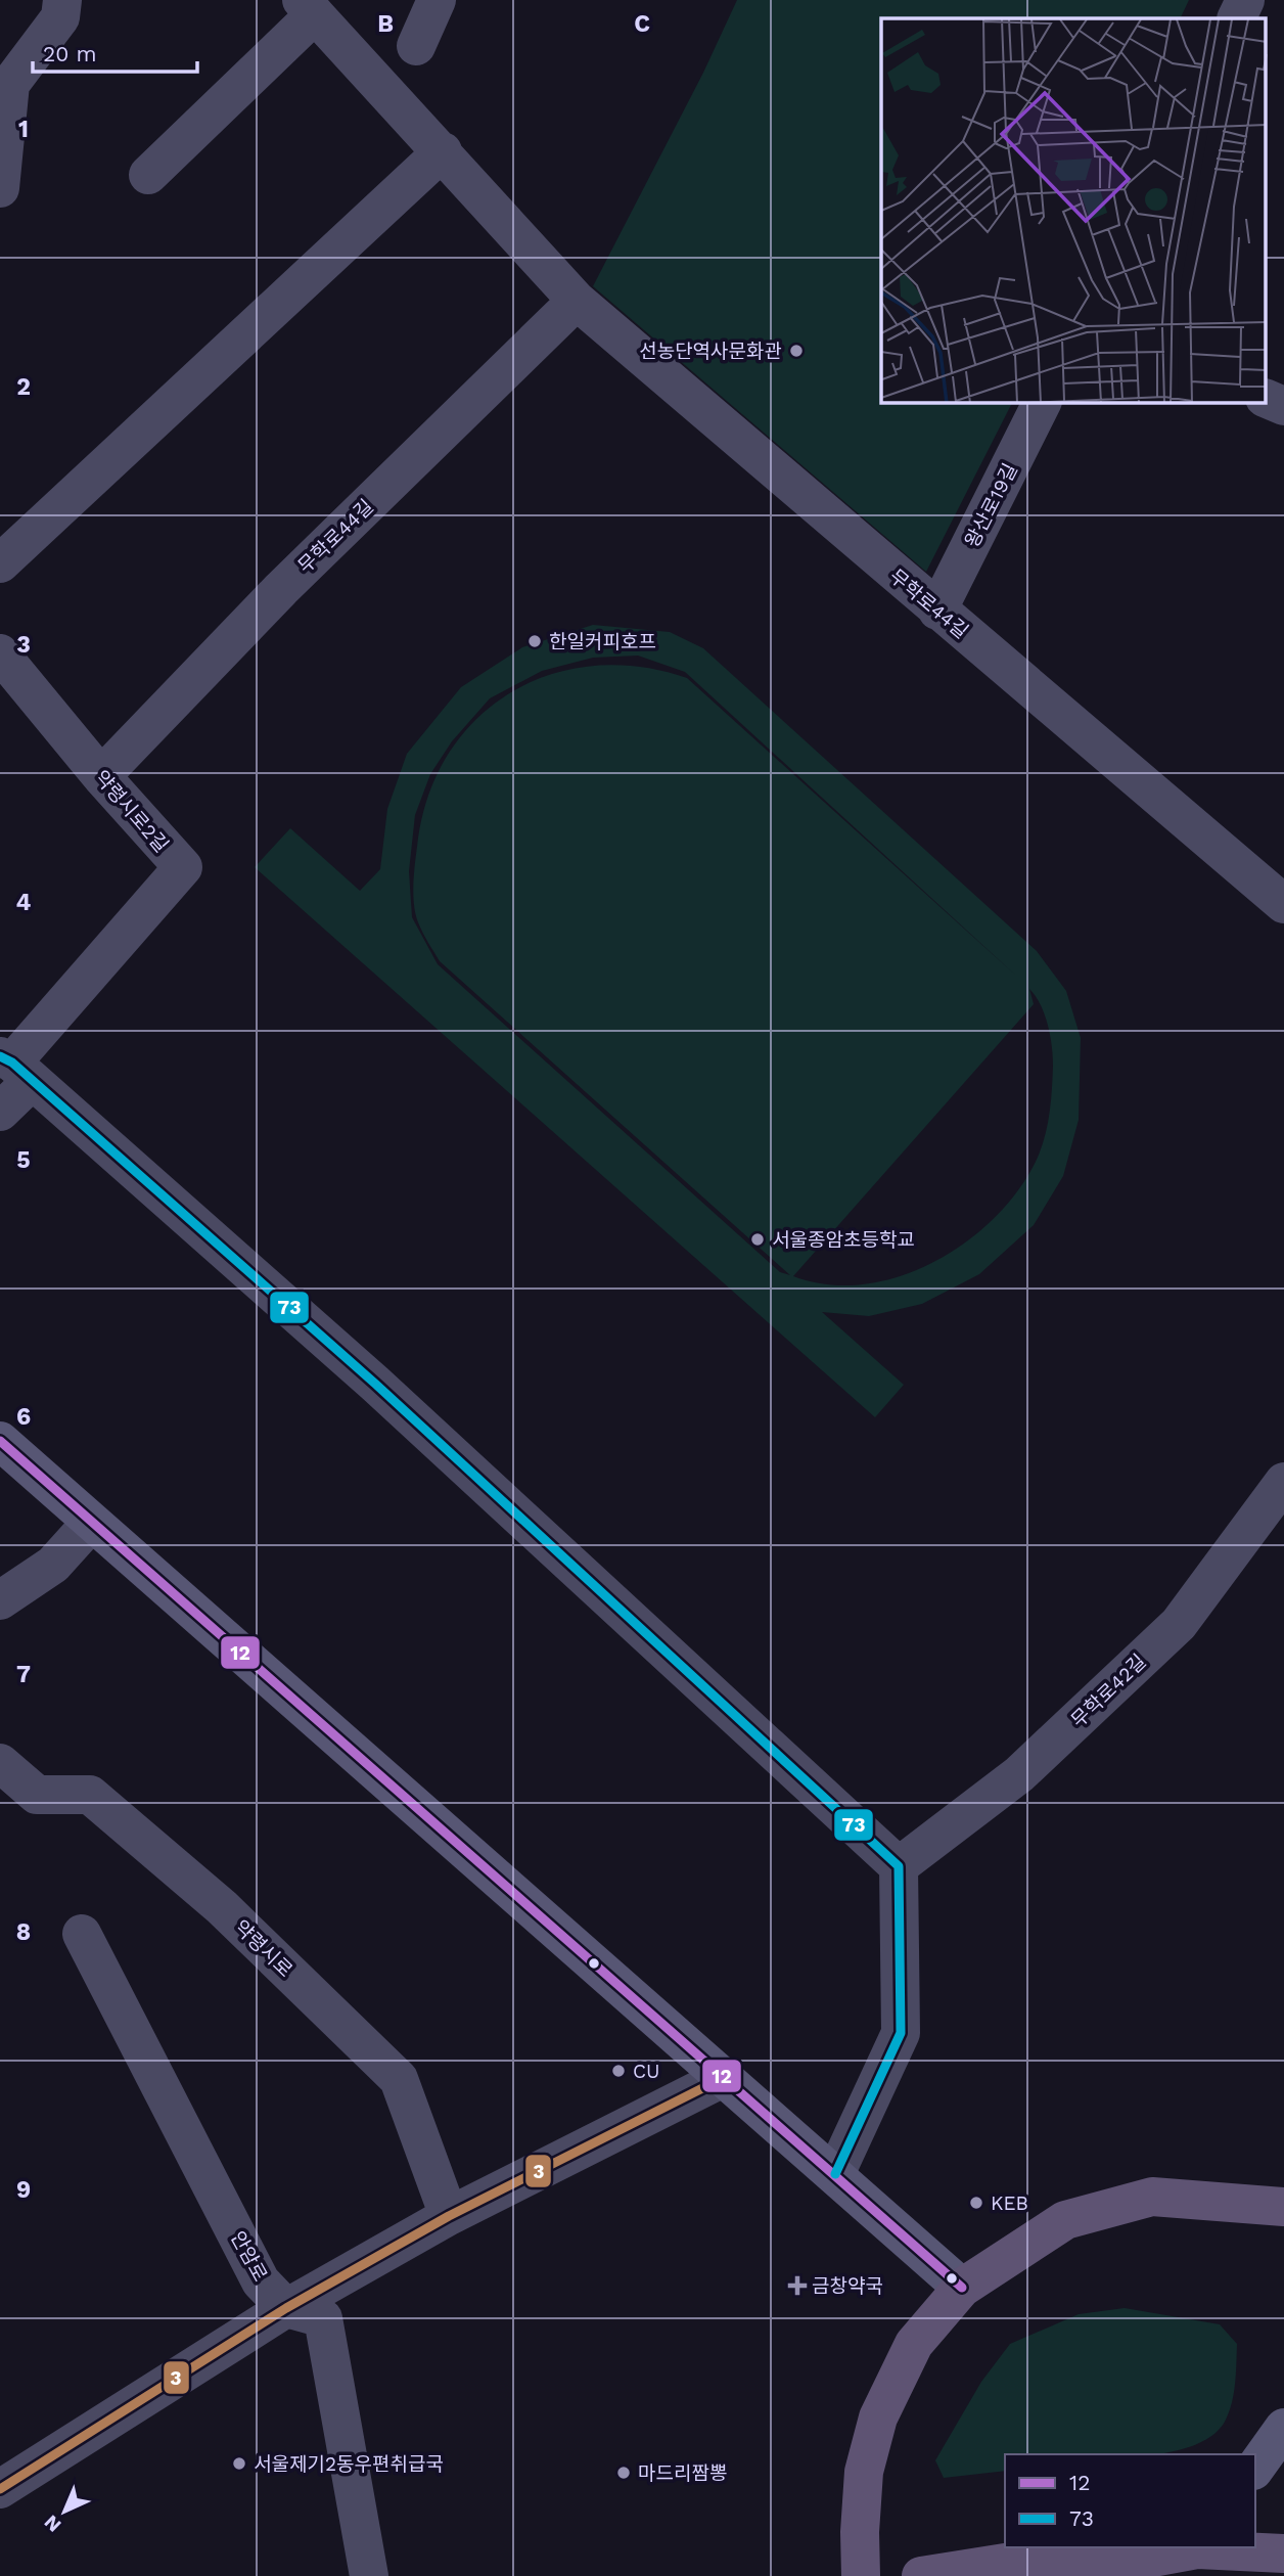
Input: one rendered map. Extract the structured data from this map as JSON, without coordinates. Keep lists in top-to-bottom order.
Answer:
{
  "streets": {
    "street": [
      "왕산로19길",
      "무학로44길",
      "약령시로2길",
      "무학로42길",
      "약령시로",
      "안암로"
    ]
  },
  "crossings": [
    ["왕산로19길", "무학로44길"],
    ["무학로44길", "약령시로2길"]
  ],
  "places": {
    "other": [
      "선농단역사문화관",
      "한일커피호프",
      "서울종암초등학교",
      "CU",
      "KEB",
      "서울제기2동우편취급국",
      "마드리짬뽕"
    ],
    "health": ["금창약국"]
  },
  "lines": ["transit line 73", "transit line 12", "transit line 3"],
  "legend": ["12", "73"],
  "scale_bar": "20 m",
  "north": "bottom left",
  "grid": {
    "columns": ["B", "C"],
    "rows": [
      "1",
      "2",
      "3",
      "4",
      "5",
      "6",
      "7",
      "8",
      "9"
    ]
  }
}
